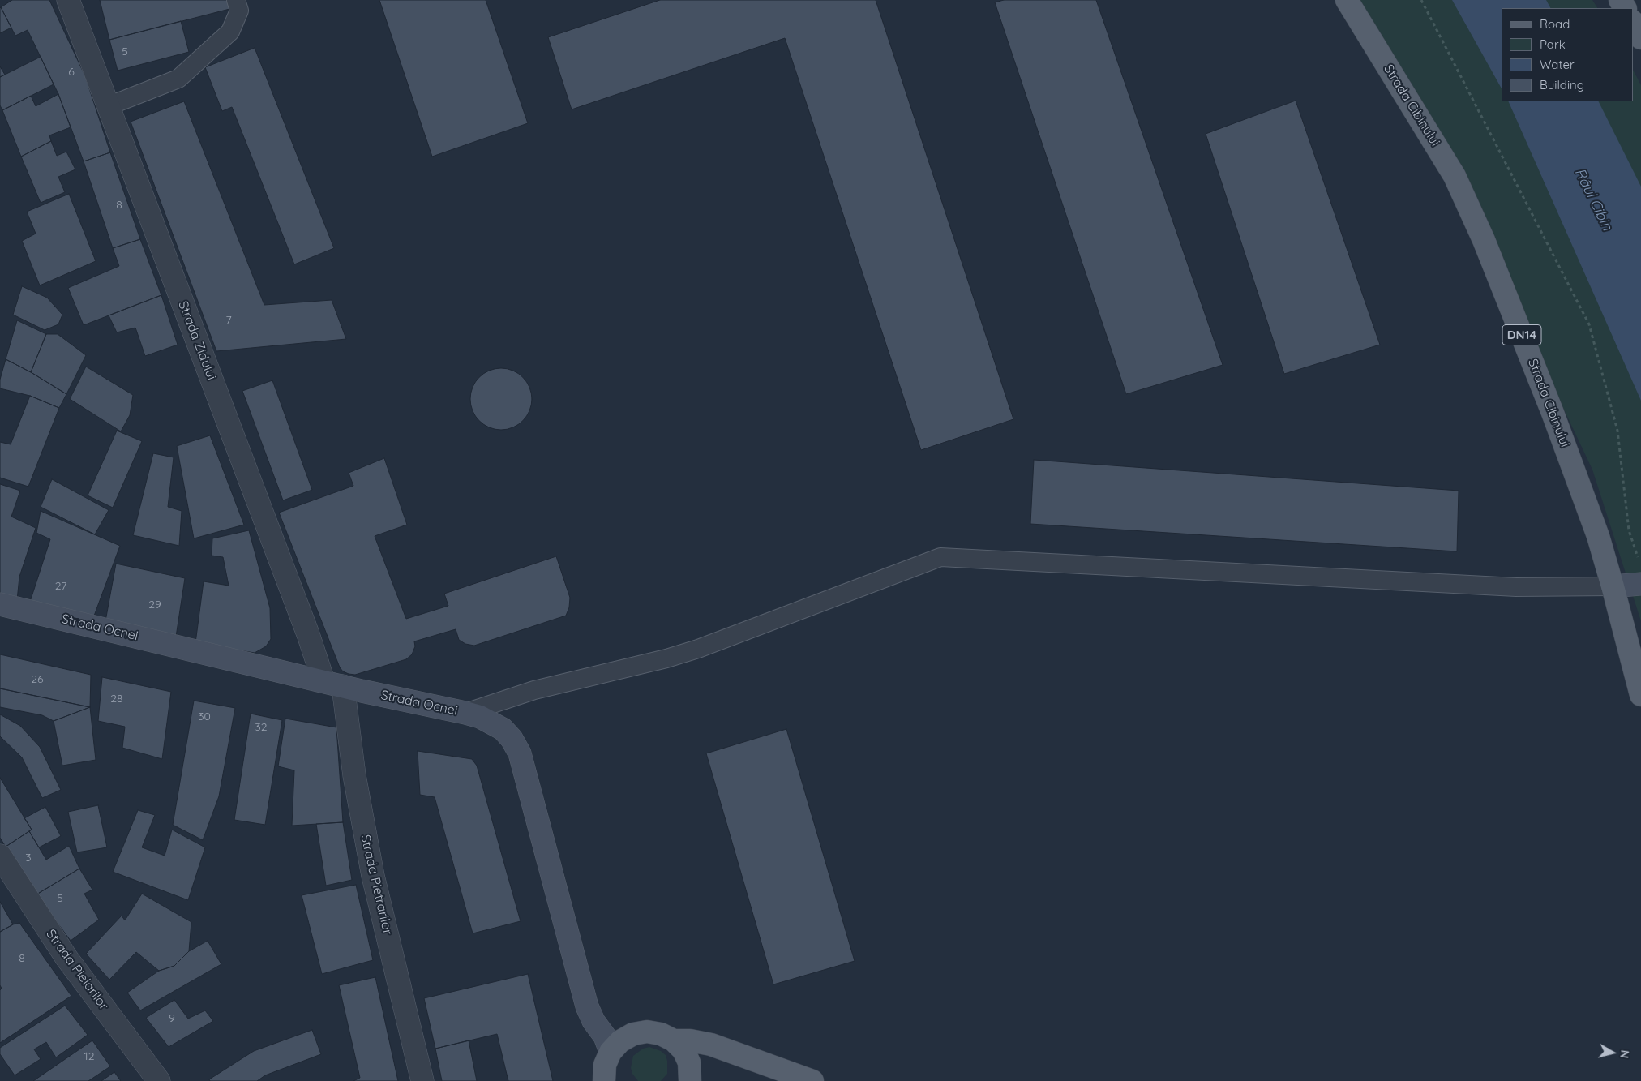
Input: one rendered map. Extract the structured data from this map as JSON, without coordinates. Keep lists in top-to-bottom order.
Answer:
{
  "streets": {
    "main road": ["Strada Cibinului", "DN14"],
    "street": [
      "Strada Zidului",
      "Strada Ocnei",
      "Strada Pietrarilor",
      "Strada Pielarilor"
    ]
  },
  "crossings": [
    ["Strada Zidului", "Strada Ocnei"],
    ["Strada Zidului", "Strada Pietrarilor"],
    ["Strada Ocnei", "Strada Pietrarilor"]
  ],
  "water": ["Râul Cibin"],
  "house_numbers": [
    "5",
    "6",
    "8",
    "7",
    "27",
    "29",
    "26",
    "28",
    "30",
    "32",
    "3",
    "5",
    "8",
    "9",
    "12"
  ],
  "legend": [
    "Road",
    "Park",
    "Water",
    "Building"
  ],
  "north": "right"
}
